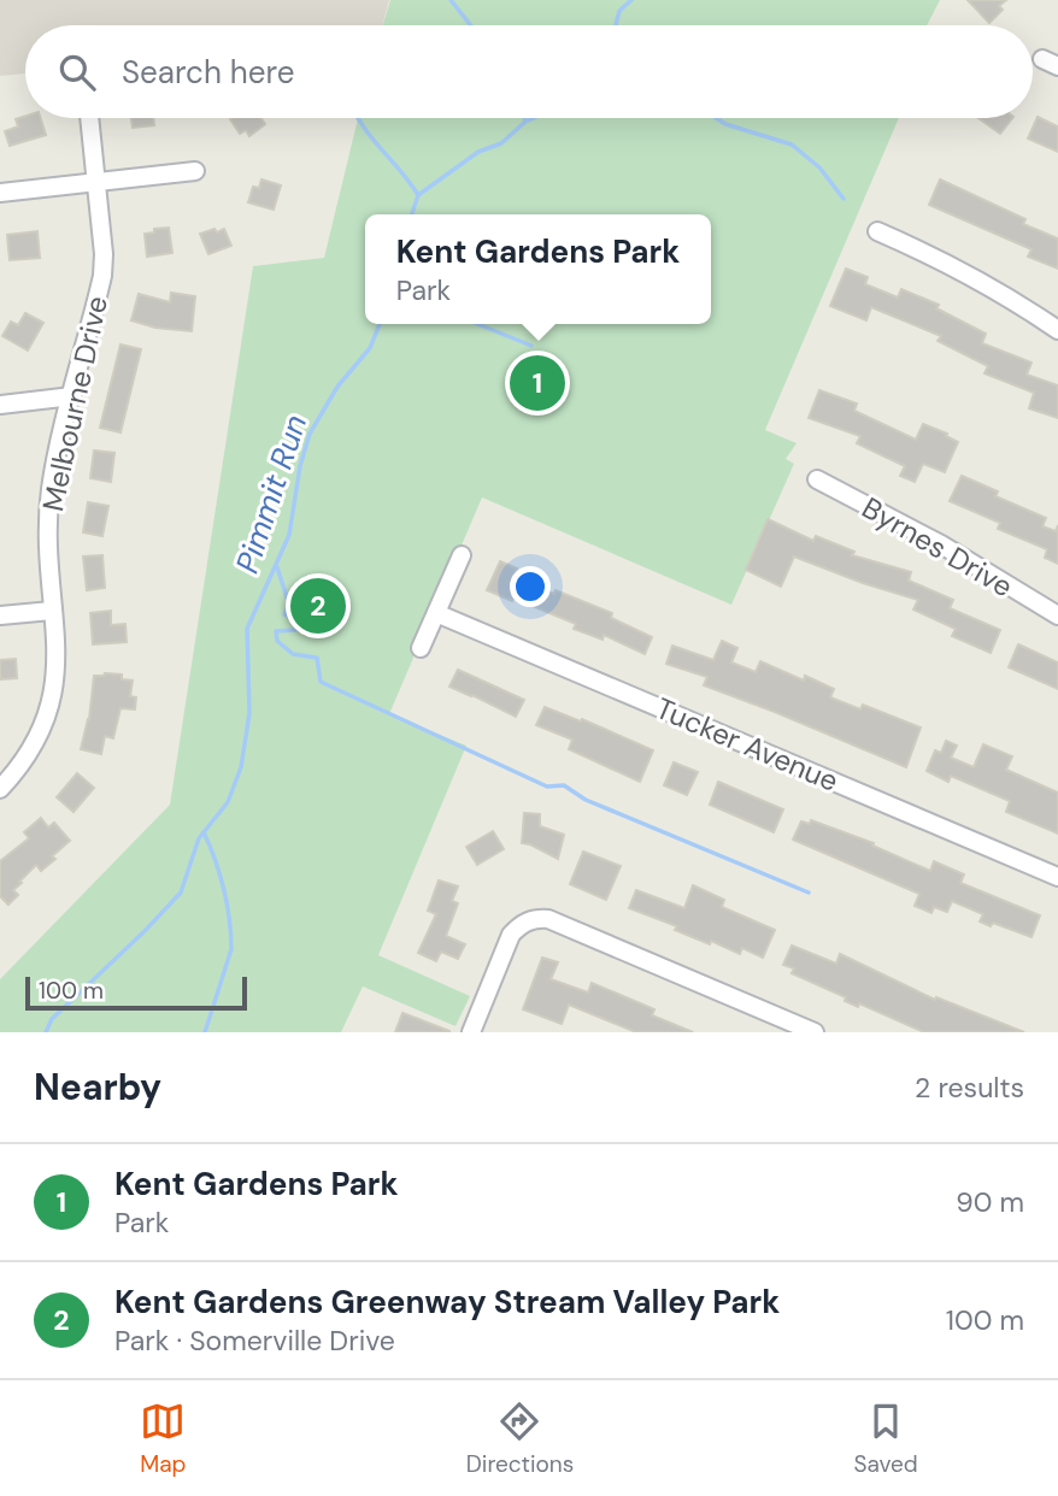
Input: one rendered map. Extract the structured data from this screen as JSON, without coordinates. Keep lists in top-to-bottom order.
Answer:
{
  "streets": {
    "street": ["Melbourne Drive", "Byrnes Drive", "Tucker Avenue"]
  },
  "water": ["Pimmit Run"],
  "scale_bar": "100 m",
  "page": {
    "search": "Search here",
    "popup": ["Kent Gardens Park", "Park"],
    "pins": ["1", "2"],
    "scale": "100 m",
    "heading": ["Nearby", "2 results"],
    "list": [
      {
        "mark": "1",
        "name": "Kent Gardens Park",
        "note": "Park",
        "value": "90 m"
      },
      {
        "mark": "2",
        "name": "Kent Gardens Greenway Stream Valley Park",
        "note": "Park · Somerville Drive",
        "value": "100 m"
      }
    ],
    "nav": ["Map", "Directions", "Saved"]
  }
}
